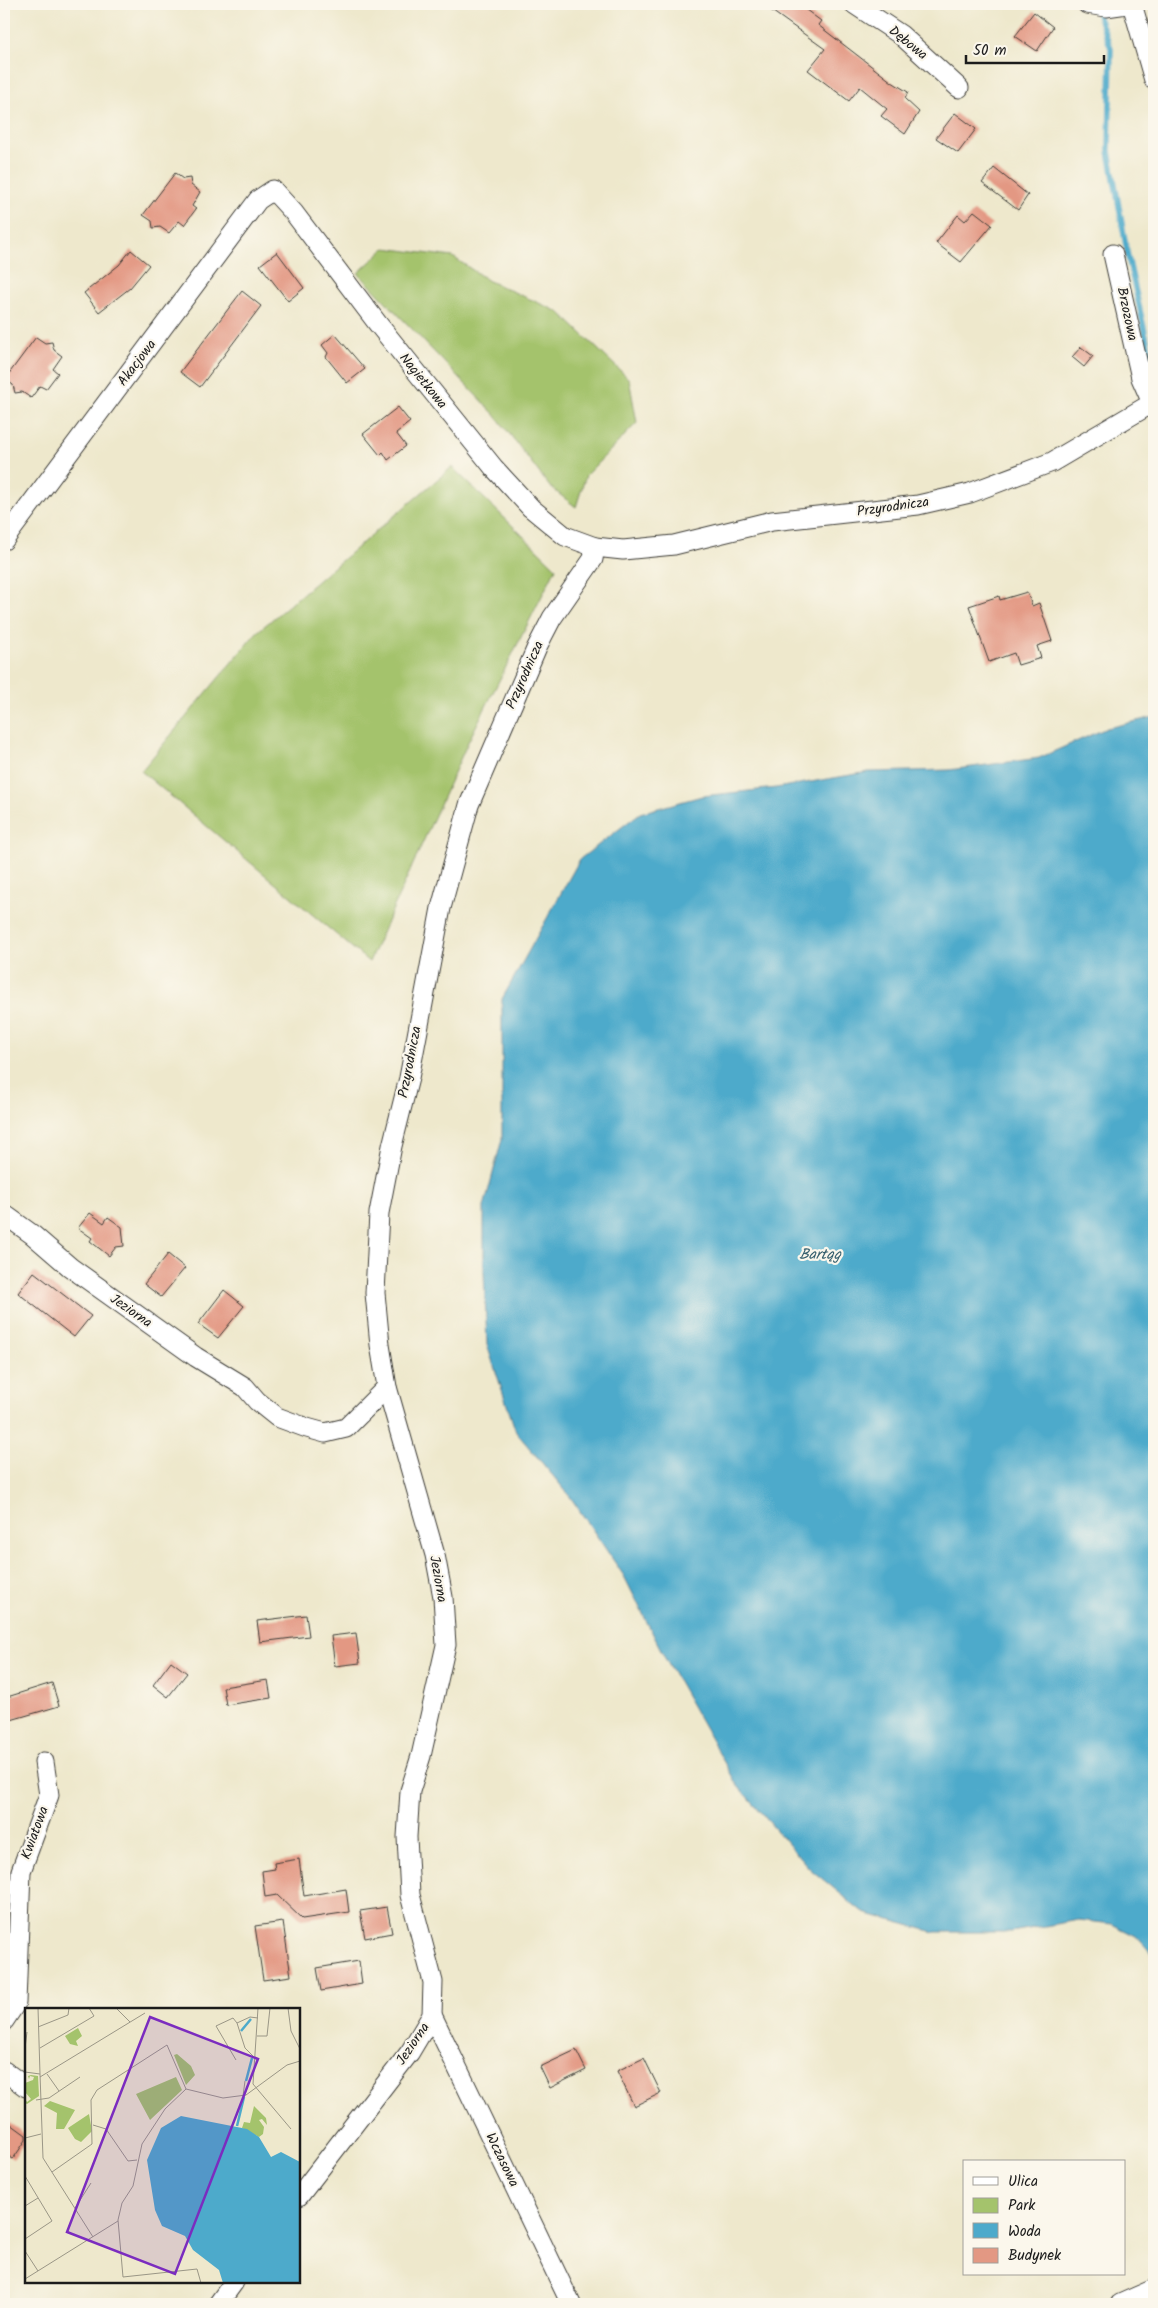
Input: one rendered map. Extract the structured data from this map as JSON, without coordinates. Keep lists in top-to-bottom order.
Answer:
{
  "streets": {
    "street": [
      "Dębowa",
      "Brzozowa",
      "Akacjowa",
      "Nagietkowa",
      "Przyrodnicza",
      "Jeziorna",
      "Kwiatowa",
      "Wczasowa"
    ]
  },
  "crossings": [
    ["Brzozowa", "Przyrodnicza"],
    ["Akacjowa", "Nagietkowa"],
    ["Nagietkowa", "Przyrodnicza"],
    ["Przyrodnicza", "Jeziorna"],
    ["Jeziorna", "Wczasowa"]
  ],
  "water": ["Bartąg"],
  "legend": [
    "Ulica",
    "Park",
    "Woda",
    "Budynek"
  ],
  "scale_bar": "50 m"
}
